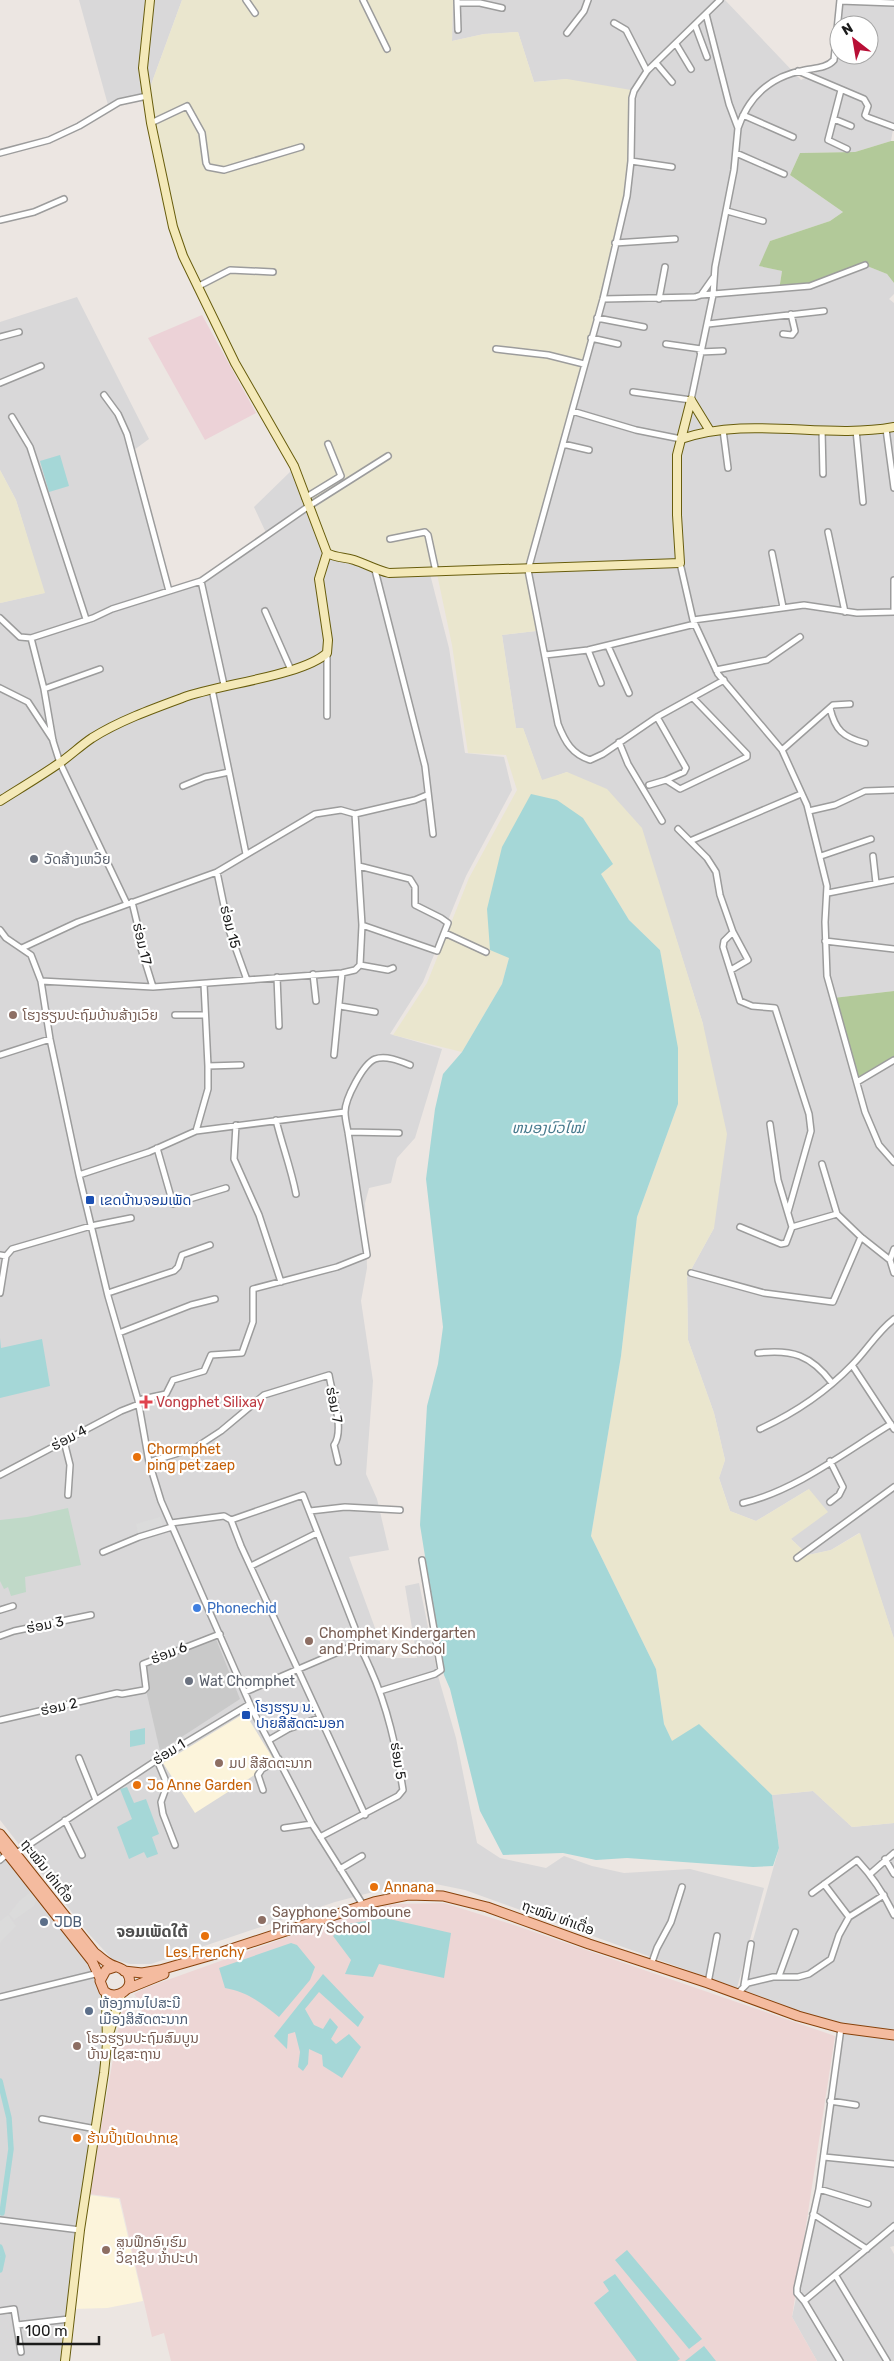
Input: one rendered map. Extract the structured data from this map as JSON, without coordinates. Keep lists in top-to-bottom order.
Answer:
{
  "streets": {
    "main road": ["ຖະໝົນ ທ່າເດື່ອ"],
    "street": [
      "ຮ່ອມ 15",
      "ຮ່ອມ 17",
      "ຮ່ອມ 7",
      "ຮ່ອມ 4",
      "ຮ່ອມ 3",
      "ຮ່ອມ 6",
      "ຮ່ອມ 2",
      "ຮ່ອມ 1",
      "ຮ່ອມ 5"
    ]
  },
  "crossings": [
    ["ຮ່ອມ 6", "ຮ່ອມ 2"],
    ["ຮ່ອມ 1", "ຖະໝົນ ທ່າເດື່ອ"]
  ],
  "districts": ["ຈອມເພັດໃຕ້"],
  "water": ["ຫນອງບົວໄໝ່"],
  "places": {
    "other": [
      "ວັດສ້າງເຫວີຍ",
      "ໂຮງຮຽນປະຖົມບ້ານສ້າງເວົຍ",
      "Chormphet ping pet zaep",
      "Phonechid",
      "Chomphet Kindergarten and Primary School",
      "Wat Chomphet",
      "ມປ ສີສັດຕະນາກ",
      "Jo Anne Garden",
      "Annana",
      "Sayphone Somboune Primary School",
      "JDB",
      "Les Frenchy",
      "ຫ້ອງການໄປສະນີ ເມືອງສິສັດຕະນາກ",
      "ໂຮວຮຽນປະຖົມສົມບູນ ບ້ານ ໄຊສະຖານ",
      "ຮ້ານປິ້ງເປັດປາກເຊ",
      "ສູນຟືກອົບຮົມ ວິຊາຊີບ ນ້ໍາປະປາ"
    ],
    "transit": ["ເຂດບ້ານຈອມເພັດ", "ໂຮງຮຽນ ນ. ປາຍສີສັດຕະນອກ"],
    "health": ["Vongphet Silixay"]
  },
  "scale_bar": "100 m",
  "north": "top left"
}
